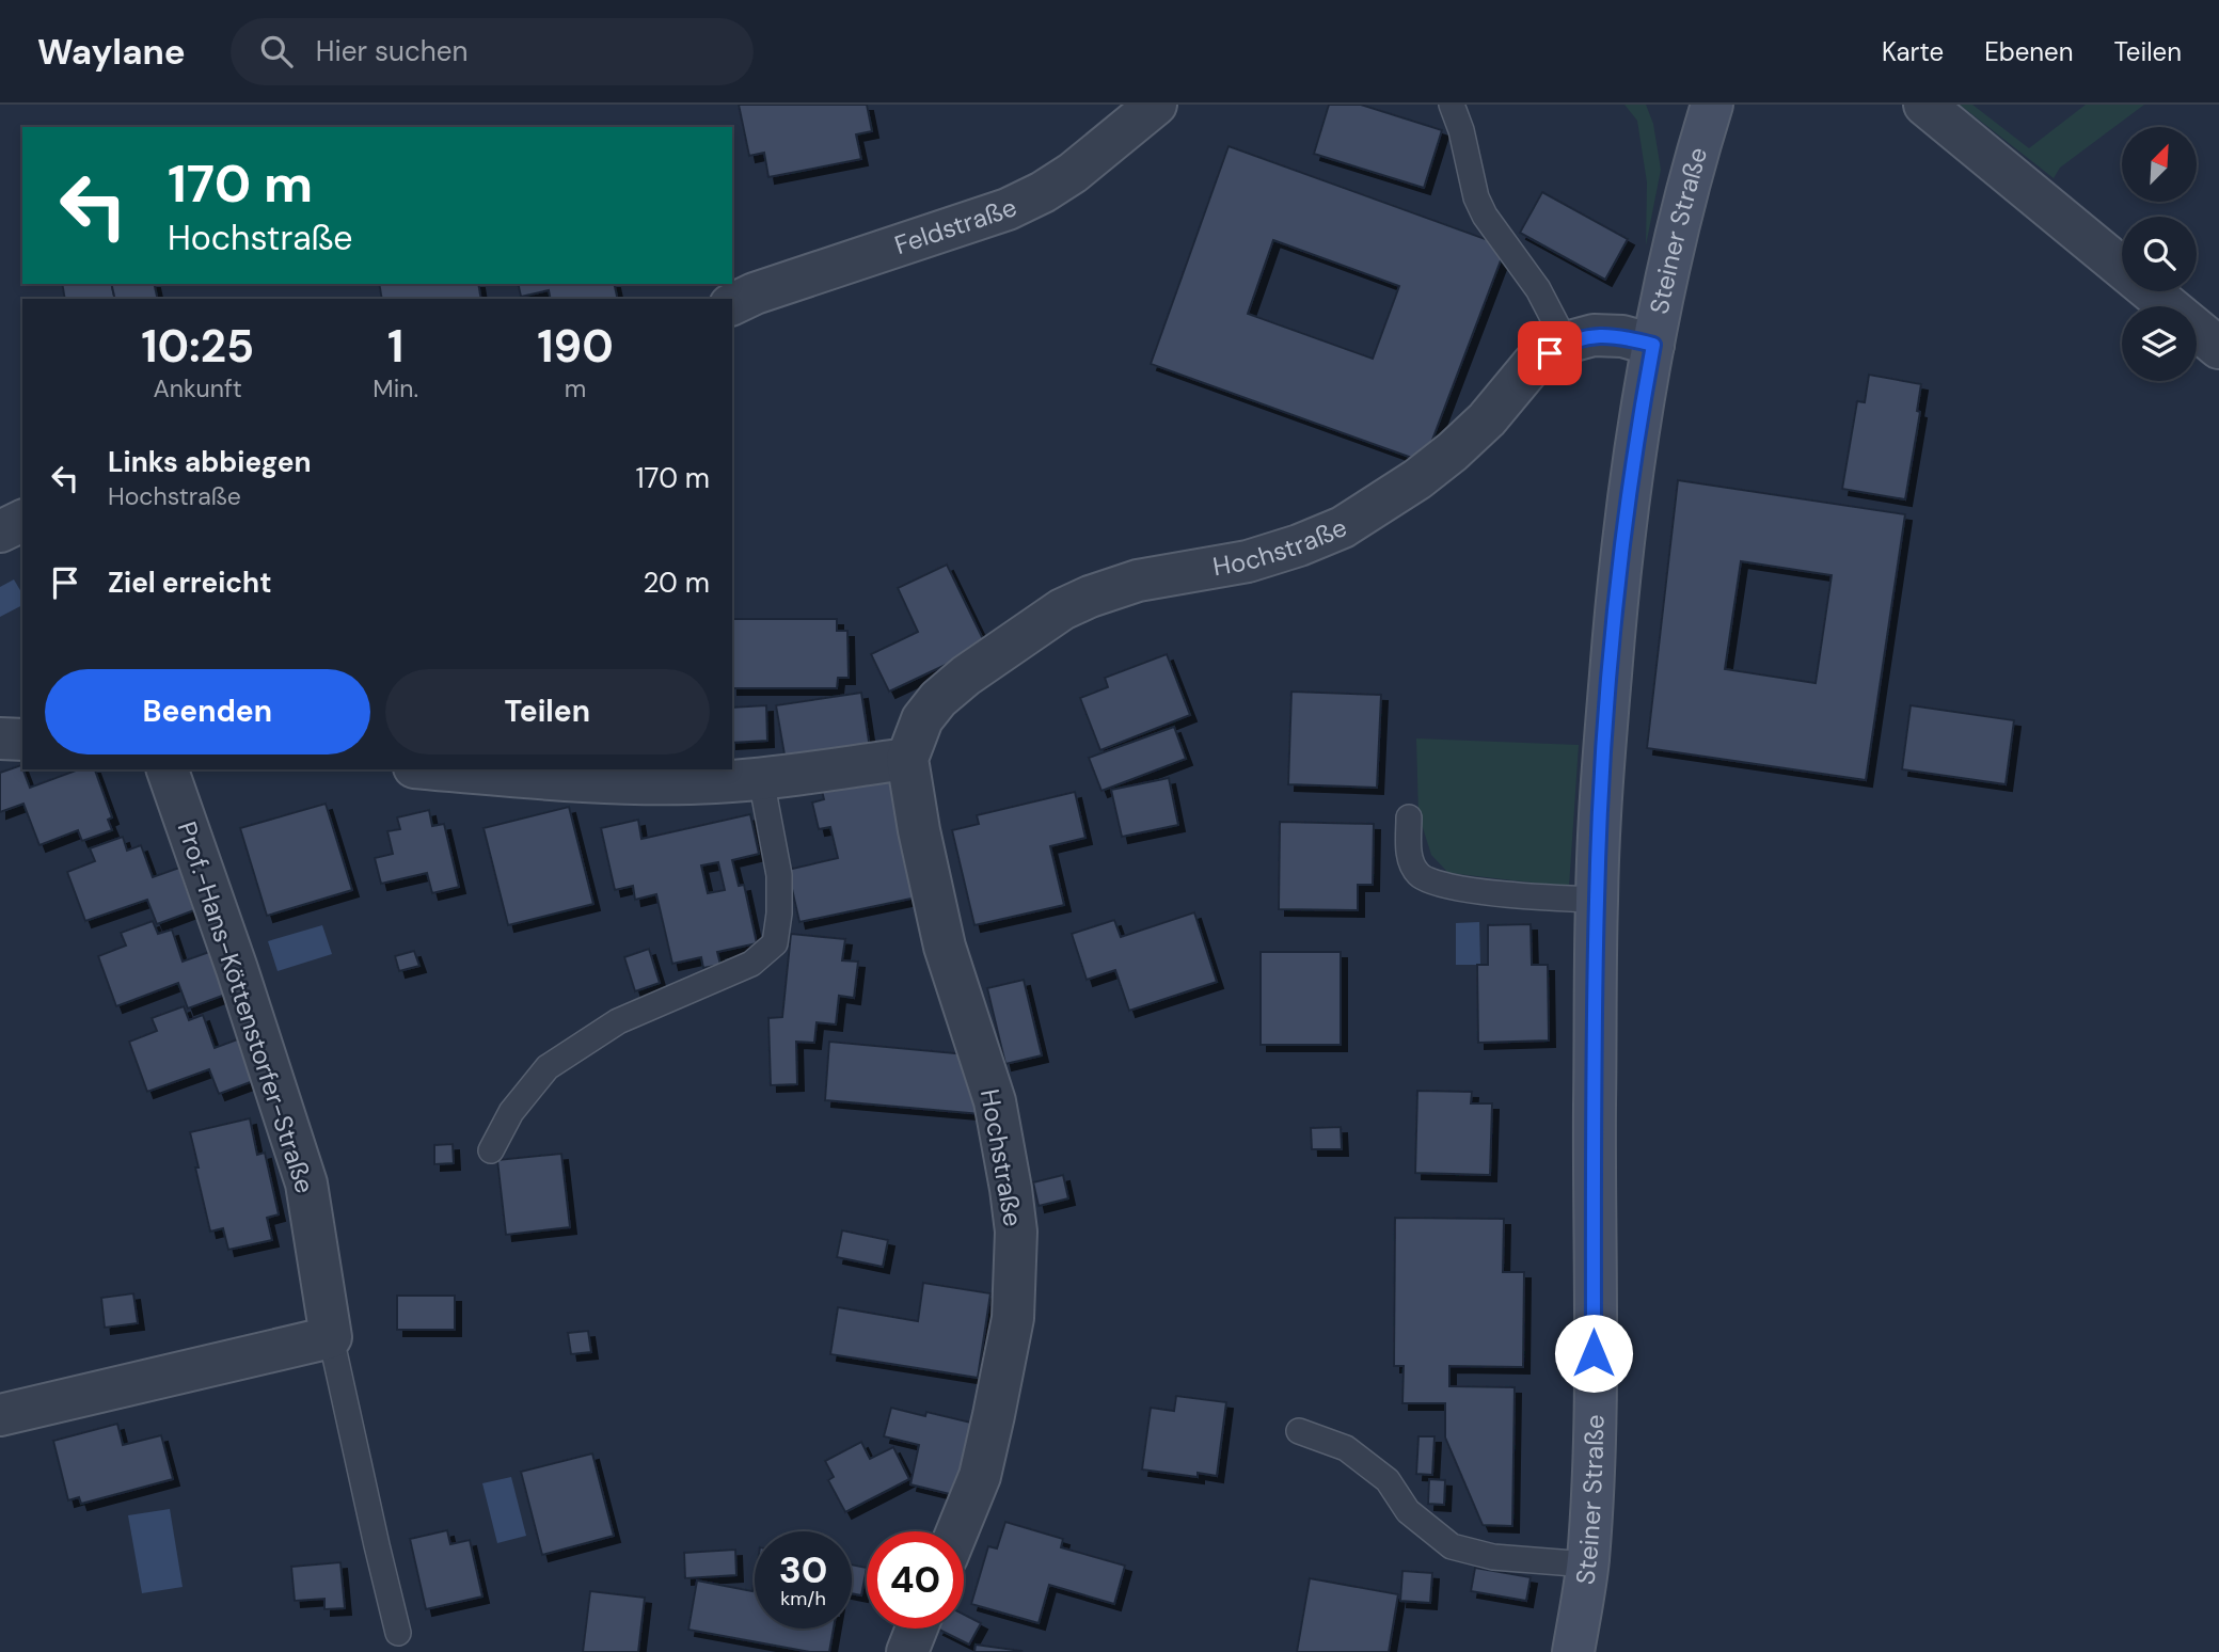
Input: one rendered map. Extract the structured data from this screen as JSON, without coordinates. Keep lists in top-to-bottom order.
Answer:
{
  "streets": {
    "street": [
      "Feldstraße",
      "Steiner Straße",
      "Hochstraße",
      "Prof.-Hans-Köttenstorfer-Straße"
    ]
  },
  "crossings": [
    ["Steiner Straße", "Hochstraße"]
  ],
  "north": "top right",
  "page": {
    "header": "Waylane",
    "search": "Hier suchen",
    "nav": ["Karte", "Ebenen", "Teilen"],
    "turn": ["170 m", "Hochstraße"],
    "eta": [
      "10:25",
      "Ankunft",
      "1",
      "Min.",
      "190",
      "m"
    ],
    "list": [
      {
        "name": "Links abbiegen",
        "note": "Hochstraße",
        "value": "170 m"
      },
      {
        "name": "Ziel erreicht",
        "value": "20 m"
      }
    ],
    "buttons": ["Beenden", "Teilen"],
    "speed": "30 km/h",
    "limit": "40"
  }
}
